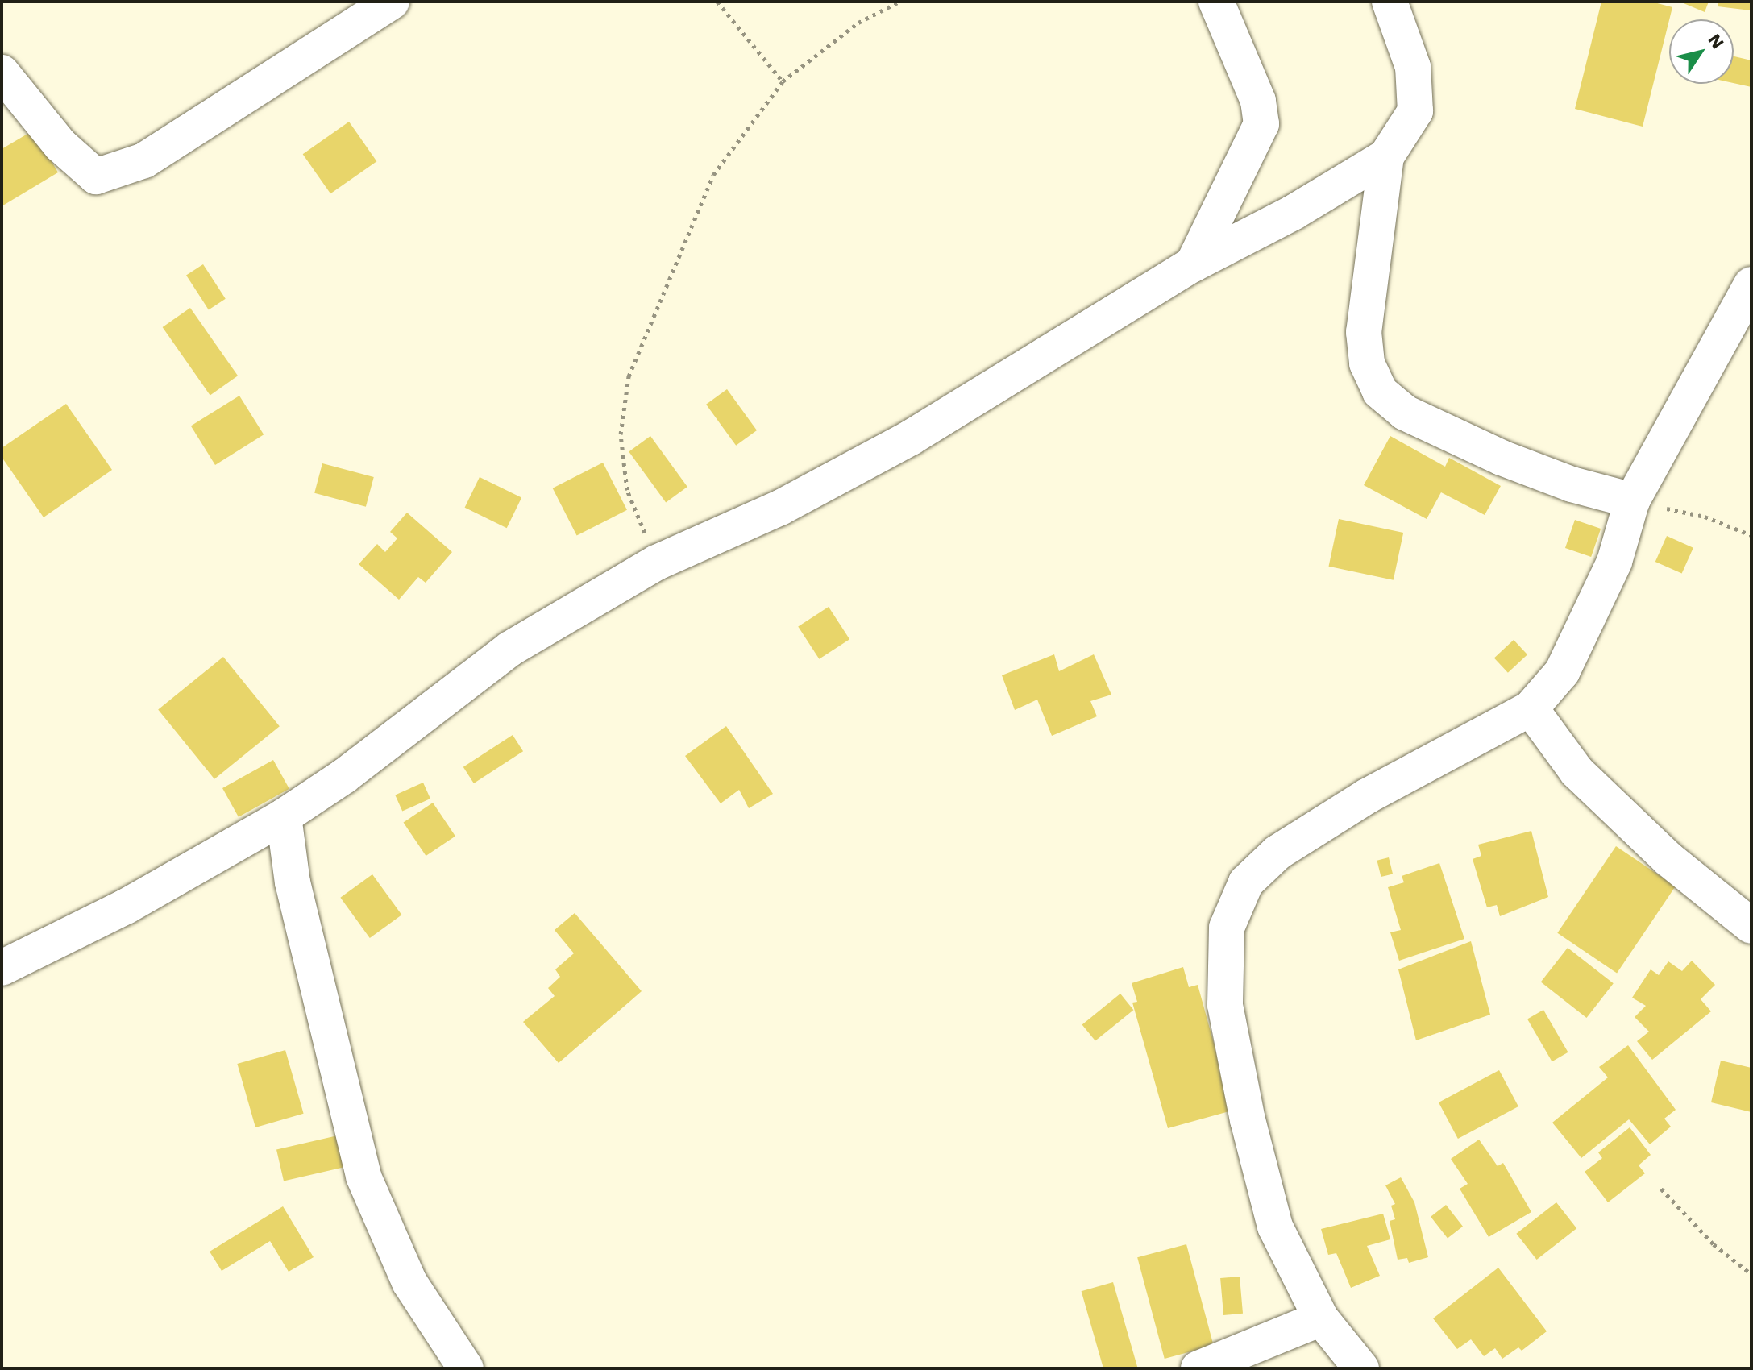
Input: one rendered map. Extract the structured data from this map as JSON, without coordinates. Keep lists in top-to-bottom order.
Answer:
{
  "north": "top right"
}
